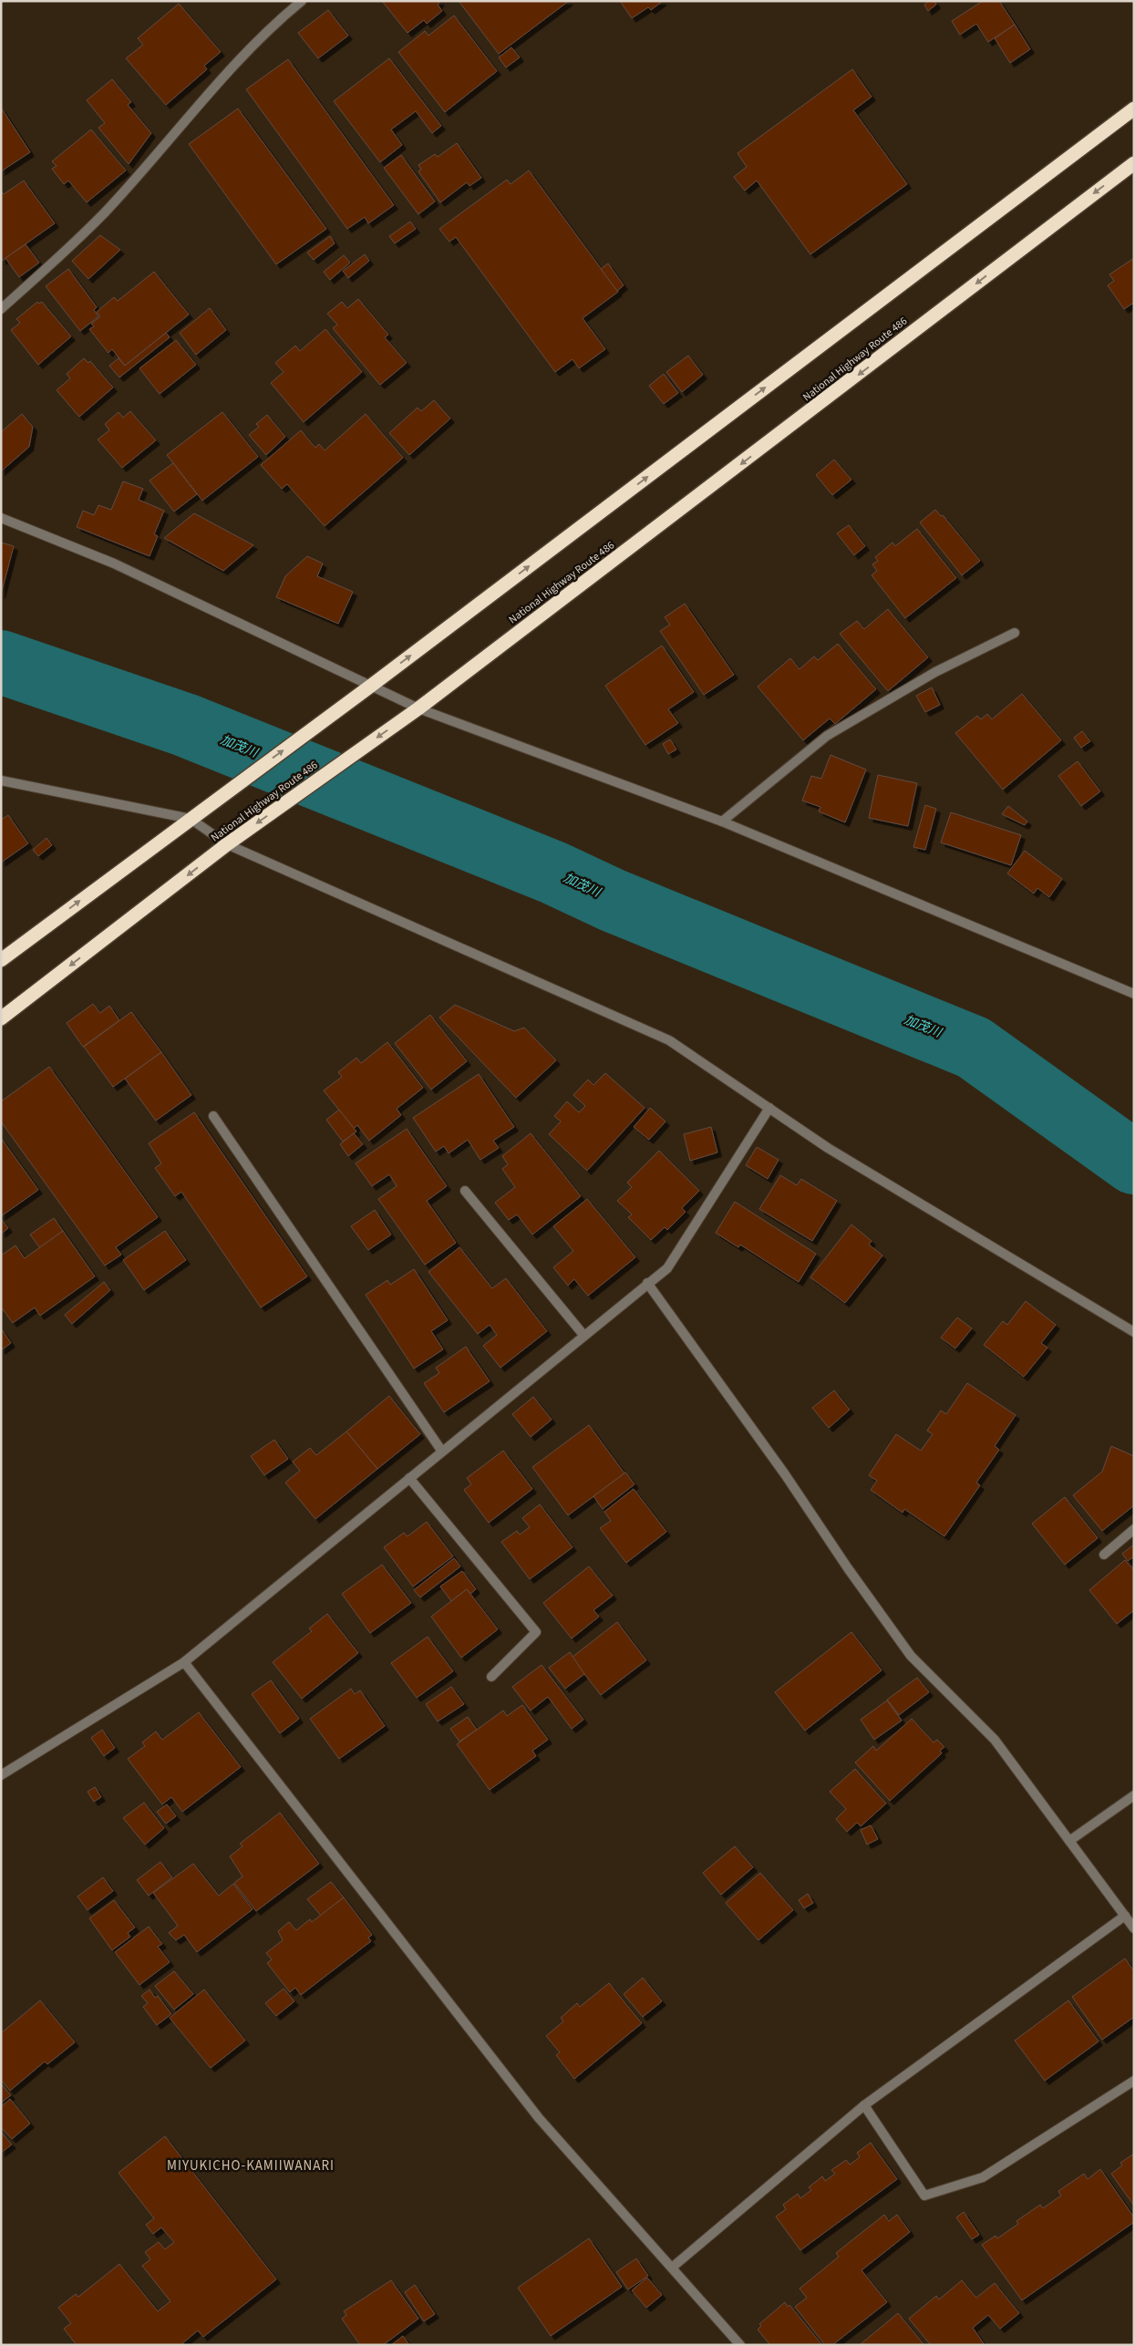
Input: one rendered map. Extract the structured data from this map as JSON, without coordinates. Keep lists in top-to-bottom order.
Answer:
{
  "streets": {
    "highway": ["National Highway Route 486"]
  },
  "districts": ["MIYUKICHO-KAMIIWANARI"],
  "water": ["加茂川"]
}
